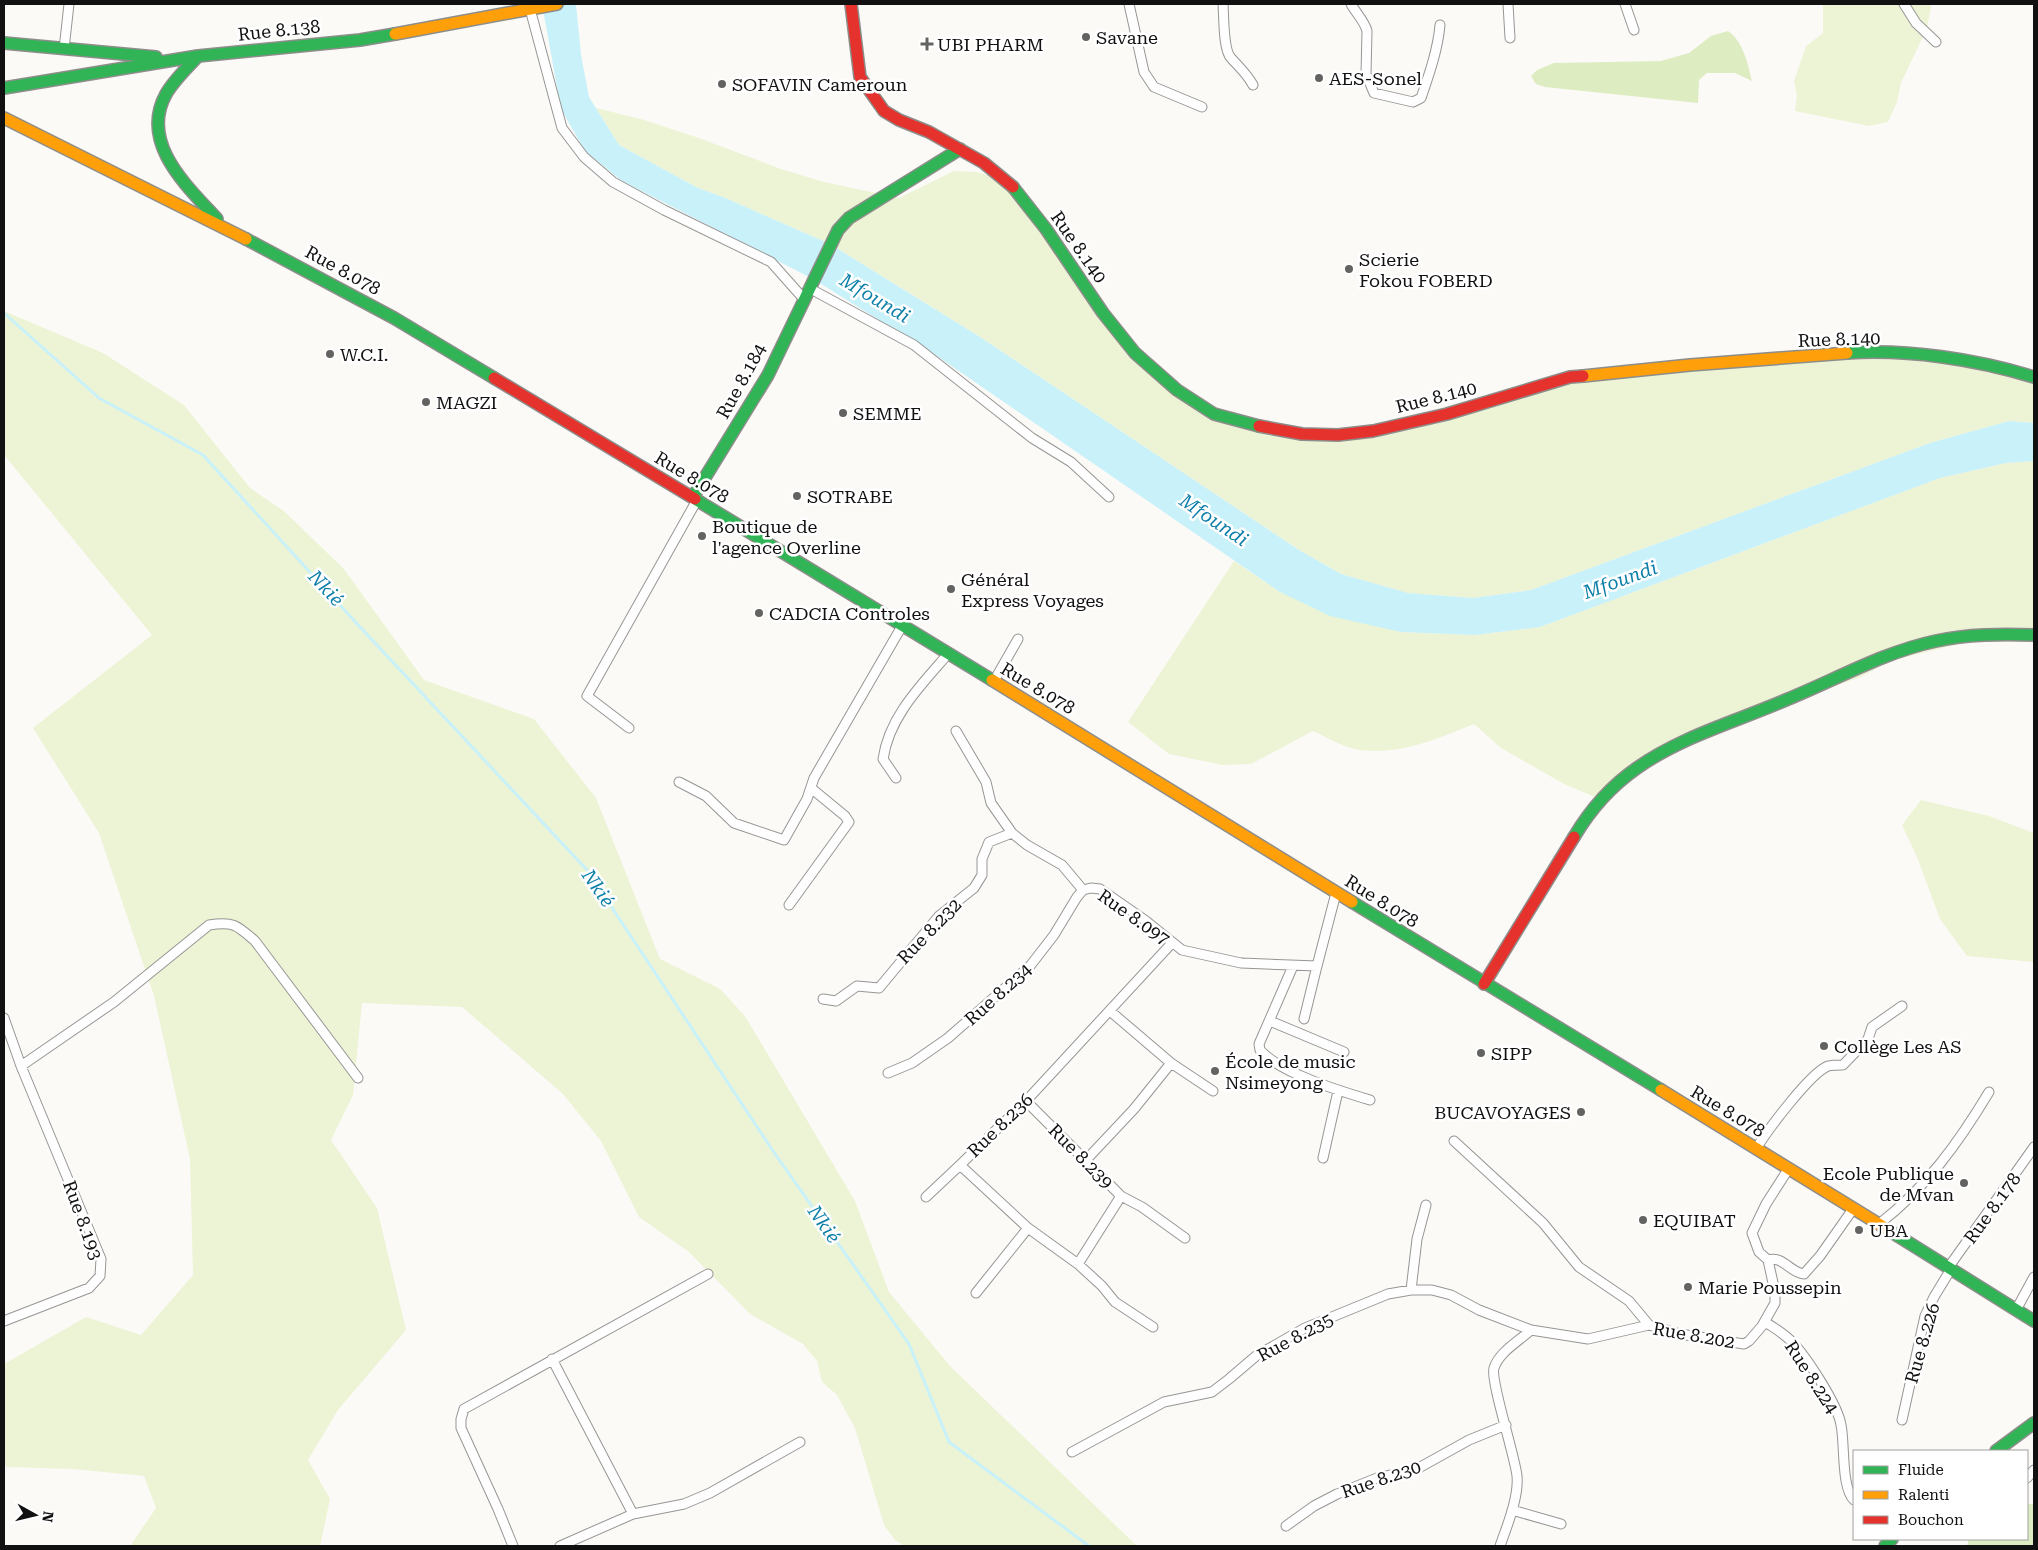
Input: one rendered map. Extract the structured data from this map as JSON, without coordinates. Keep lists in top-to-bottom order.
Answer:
{
  "streets": {
    "main road": [
      "Rue 8.138",
      "Rue 8.140",
      "Rue 8.078",
      "Rue 8.184"
    ],
    "street": [
      "Rue 8.097",
      "Rue 8.232",
      "Rue 8.234",
      "Rue 8.236",
      "Rue 8.239",
      "Rue 8.178",
      "Rue 8.193",
      "Rue 8.202",
      "Rue 8.235",
      "Rue 8.226",
      "Rue 8.224",
      "Rue 8.230"
    ]
  },
  "crossings": [
    ["Rue 8.140", "Rue 8.184"],
    ["Rue 8.078", "Rue 8.184"],
    ["Rue 8.078", "Rue 8.178"],
    ["Rue 8.078", "Rue 8.202"],
    ["Rue 8.078", "Rue 8.226"],
    ["Rue 8.097", "Rue 8.232"],
    ["Rue 8.097", "Rue 8.234"],
    ["Rue 8.097", "Rue 8.236"],
    ["Rue 8.236", "Rue 8.239"],
    ["Rue 8.178", "Rue 8.226"],
    ["Rue 8.202", "Rue 8.235"],
    ["Rue 8.202", "Rue 8.224"]
  ],
  "water": ["Mfoundi", "Nkié"],
  "places": {
    "other": [
      "Savane",
      "AES-Sonel",
      "SOFAVIN Cameroun",
      "Scierie Fokou FOBERD",
      "W.C.I.",
      "MAGZI",
      "SEMME",
      "SOTRABE",
      "Boutique de l'agence Overline",
      "Général Express Voyages",
      "CADCIA Controles",
      "Collège Les AS",
      "SIPP",
      "École de music Nsimeyong",
      "BUCAVOYAGES",
      "Ecole Publique de Mvan",
      "EQUIBAT",
      "UBA",
      "Marie Poussepin"
    ],
    "health": ["UBI PHARM"]
  },
  "legend": ["Fluide", "Ralenti", "Bouchon"],
  "north": "right"
}
